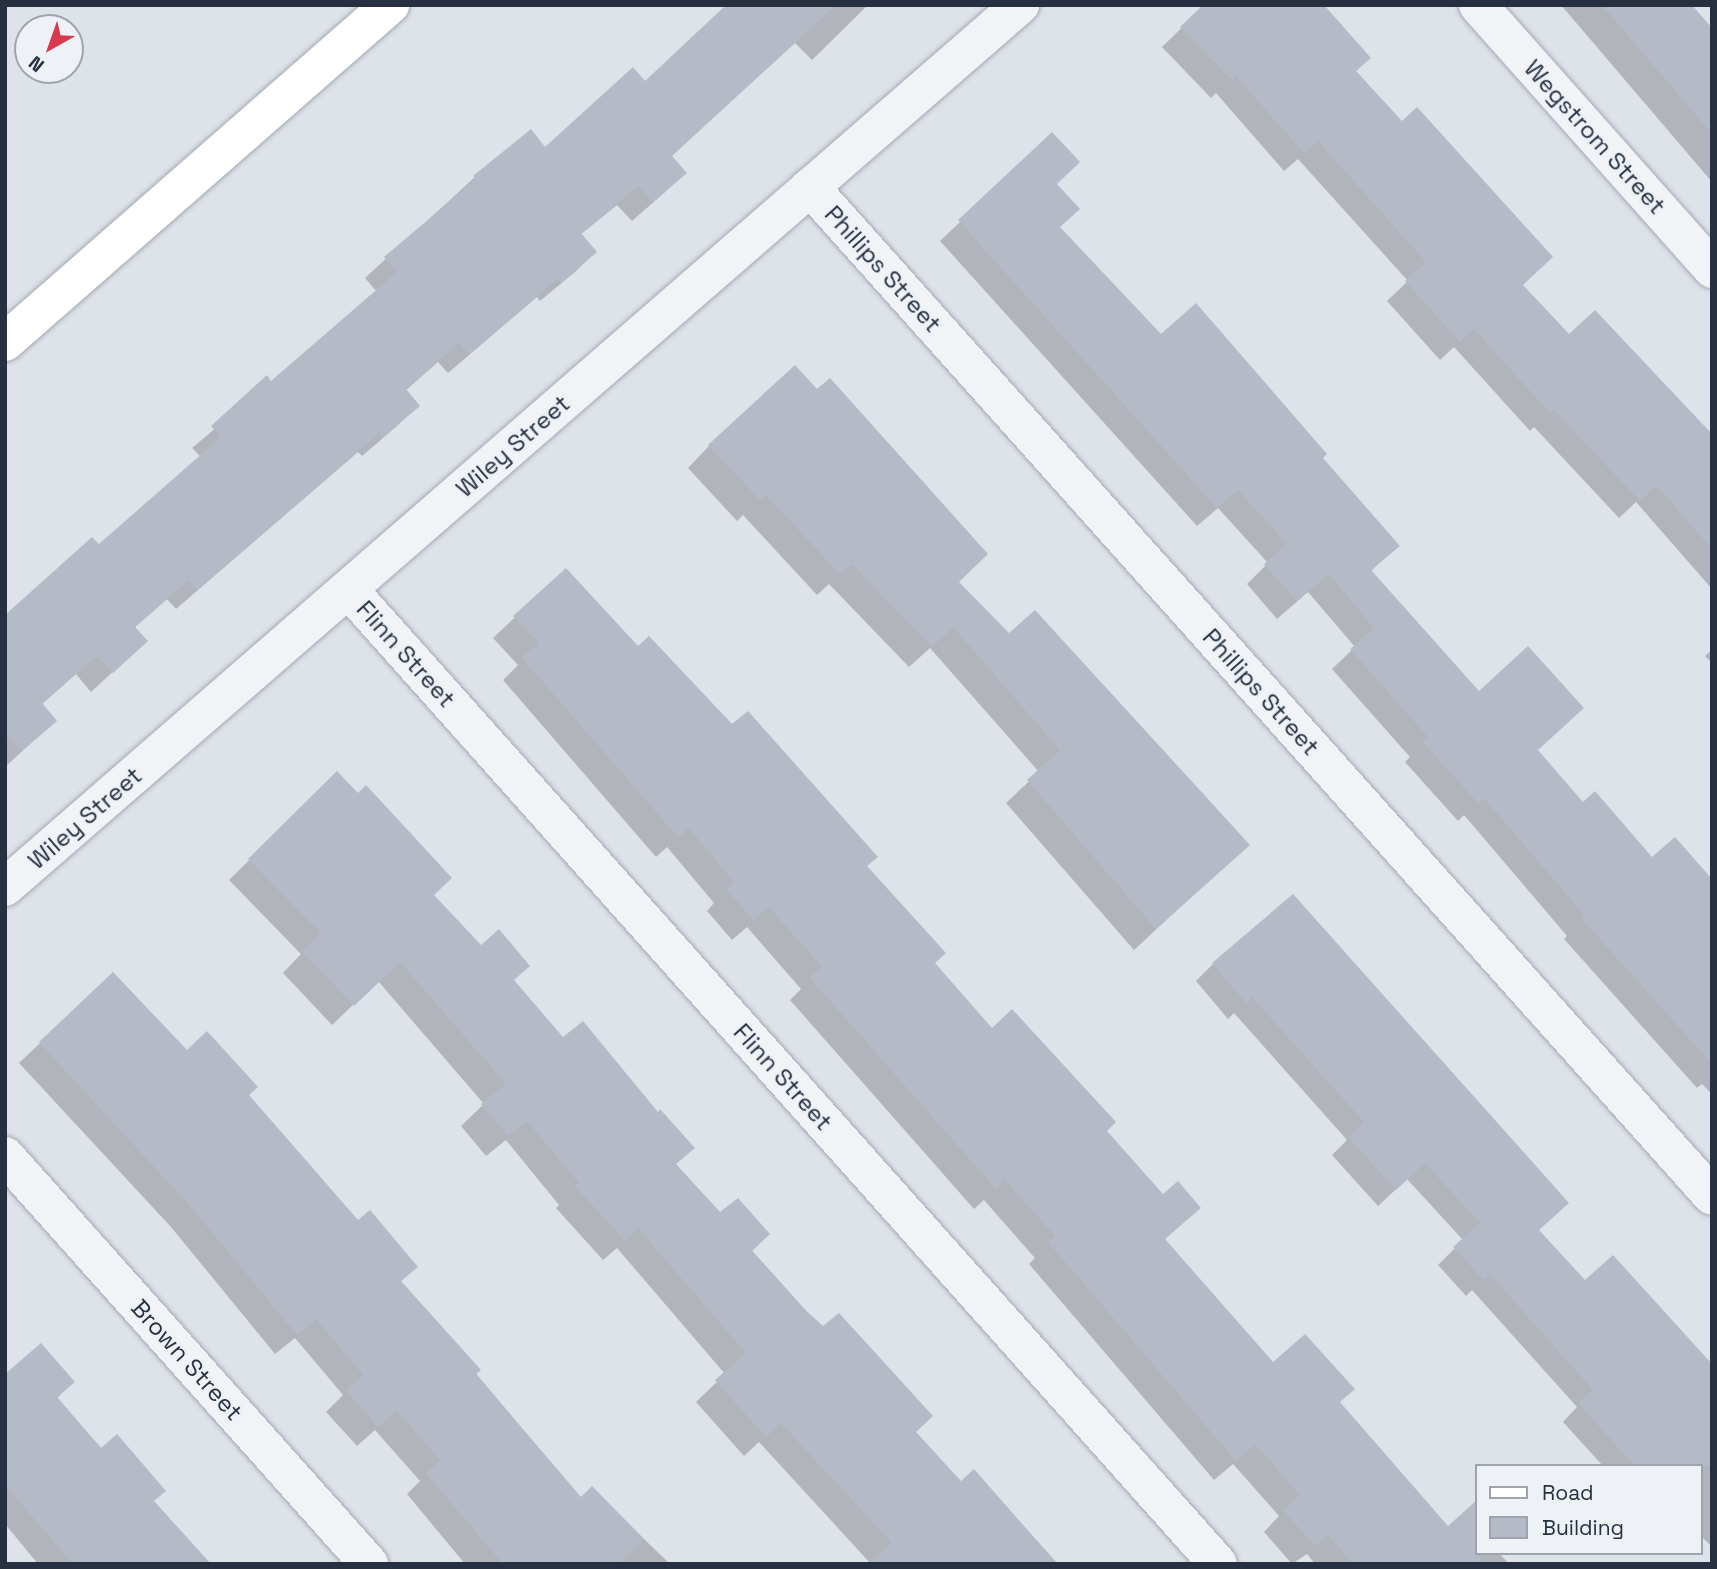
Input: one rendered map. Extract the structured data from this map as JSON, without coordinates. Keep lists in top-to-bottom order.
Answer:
{
  "streets": {
    "street": [
      "Wegstrom Street",
      "Phillips Street",
      "Wiley Street",
      "Flinn Street",
      "Brown Street"
    ]
  },
  "crossings": [
    ["Phillips Street", "Wiley Street"],
    ["Wiley Street", "Flinn Street"]
  ],
  "legend": ["Road", "Building"],
  "north": "bottom left"
}
